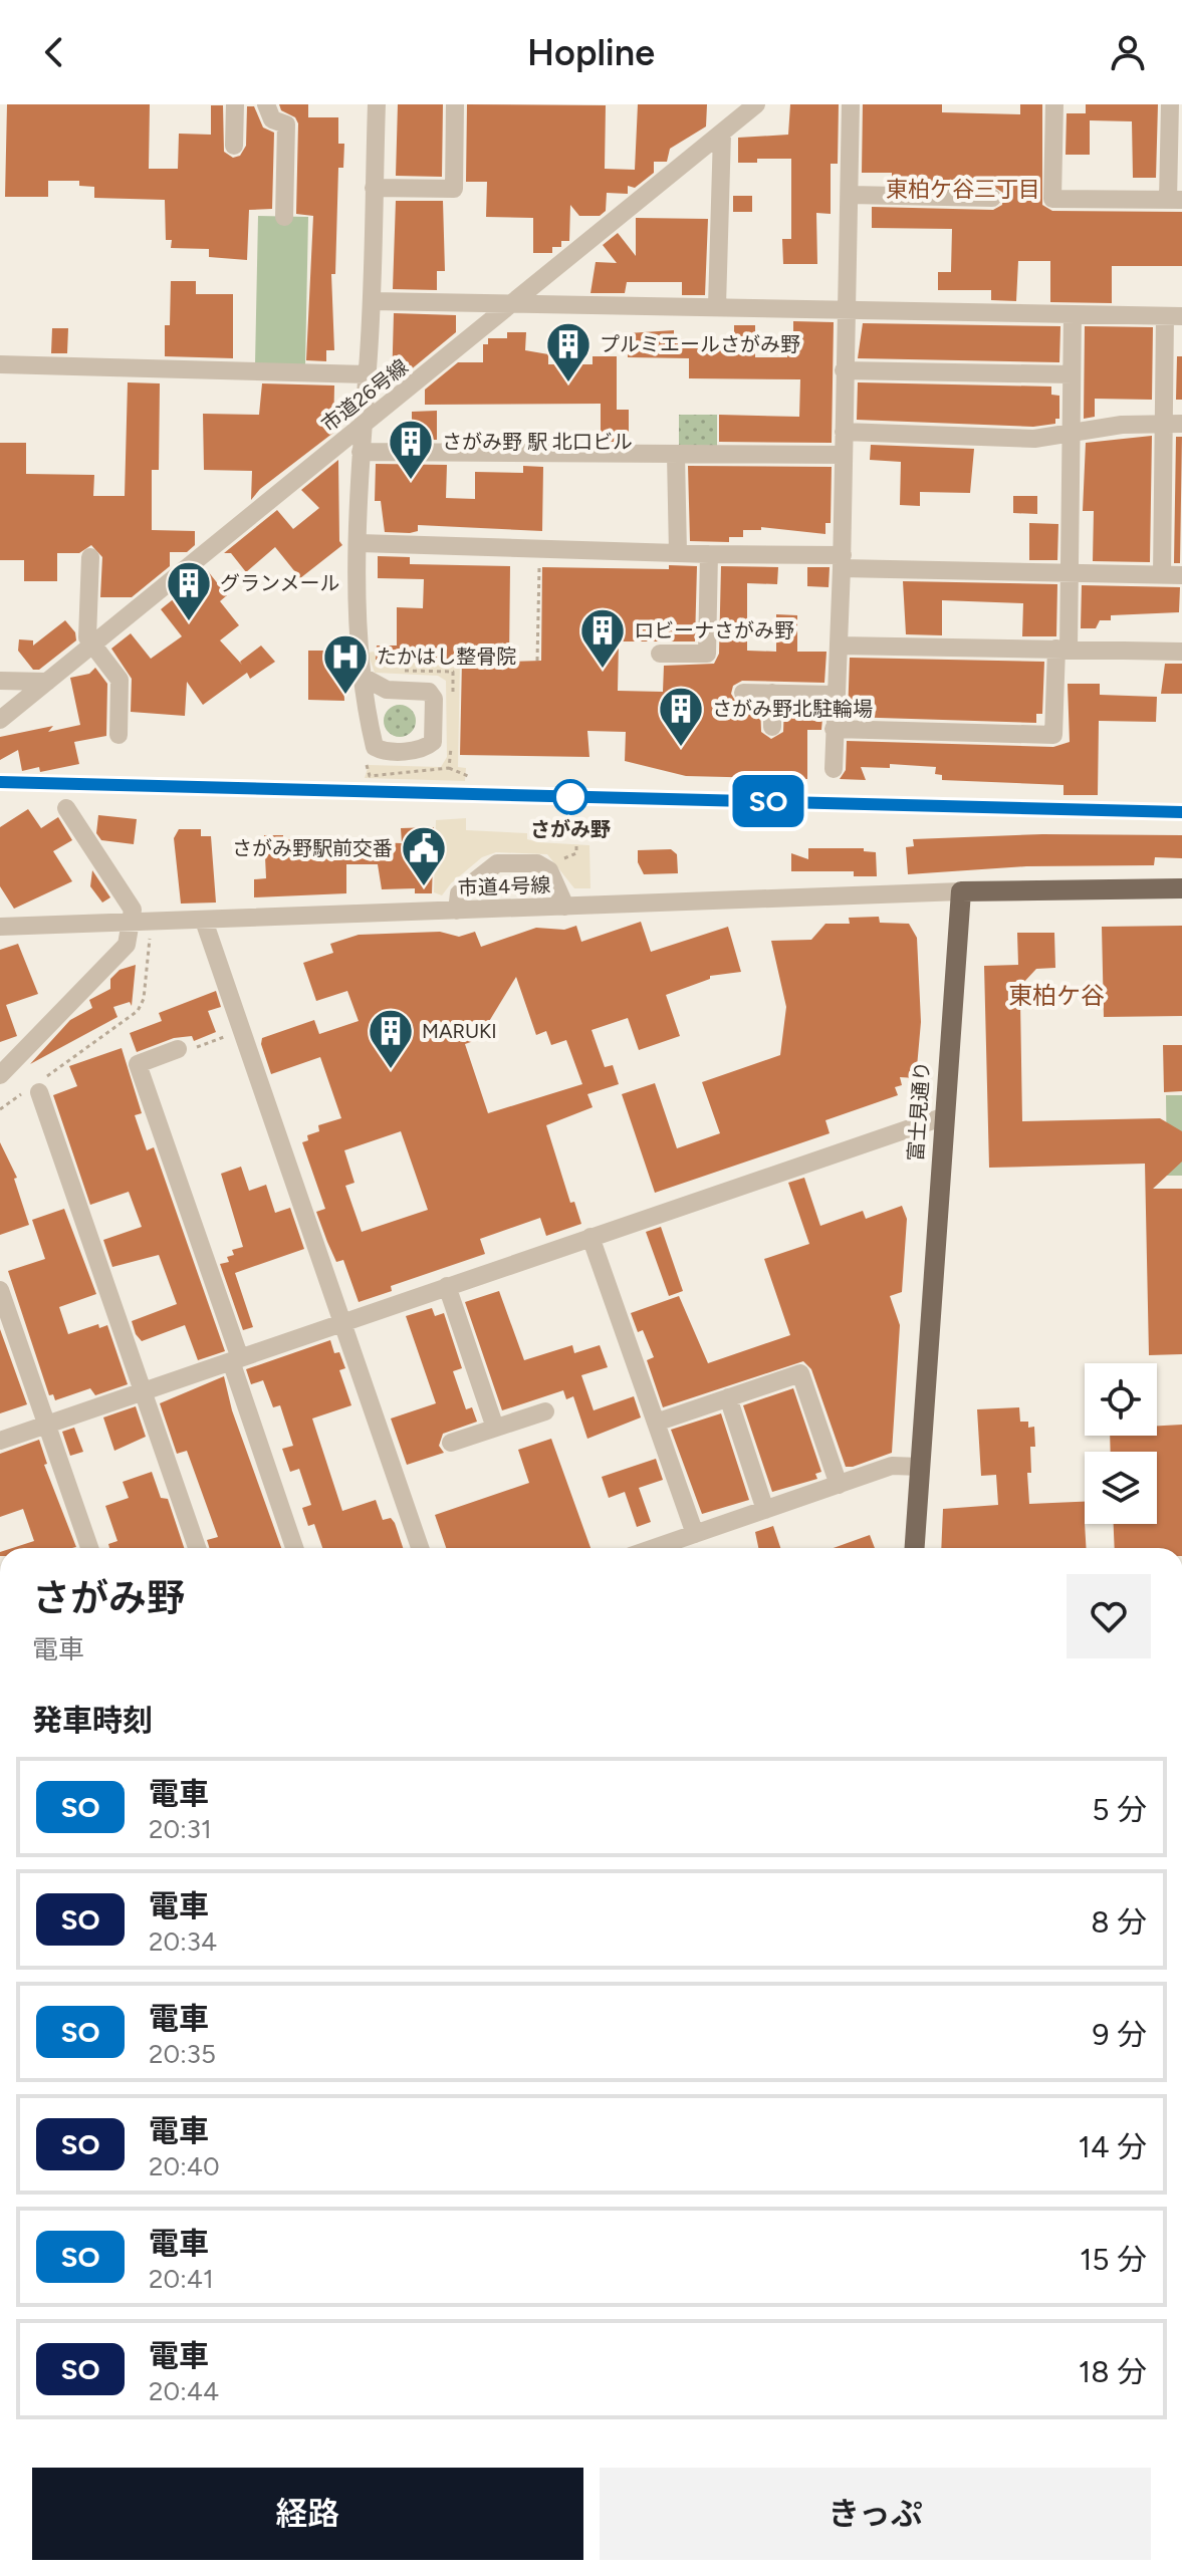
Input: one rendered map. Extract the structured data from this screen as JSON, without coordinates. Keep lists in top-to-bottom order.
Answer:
{
  "streets": {
    "main road": ["富士見通り"],
    "street": ["市道26号線", "市道4号線"]
  },
  "crossings": [
    ["市道4号線", "富士見通り"]
  ],
  "districts": ["東柏ケ谷三丁目", "東柏ケ谷"],
  "places": {
    "building": [
      "プルミエールさがみ野",
      "さがみ野 駅 北口ビル",
      "グランメール",
      "ロビーナさがみ野",
      "さがみ野北駐輪場",
      "MARUKI"
    ],
    "hospital": ["たかはし整骨院"],
    "other": ["さがみ野"],
    "public building": ["さがみ野駅前交番"]
  },
  "page": {
    "header": "Hopline",
    "on_map": "SO",
    "heading": [
      ["さがみ野", "電車"],
      "発車時刻"
    ],
    "list": [
      {
        "mark": "SO",
        "name": "電車",
        "note": "20:31",
        "value": "5 分"
      },
      {
        "mark": "SO",
        "name": "電車",
        "note": "20:34",
        "value": "8 分"
      },
      {
        "mark": "SO",
        "name": "電車",
        "note": "20:35",
        "value": "9 分"
      },
      {
        "mark": "SO",
        "name": "電車",
        "note": "20:40",
        "value": "14 分"
      },
      {
        "mark": "SO",
        "name": "電車",
        "note": "20:41",
        "value": "15 分"
      },
      {
        "mark": "SO",
        "name": "電車",
        "note": "20:44",
        "value": "18 分"
      }
    ],
    "buttons": ["経路", "きっぷ"]
  }
}
